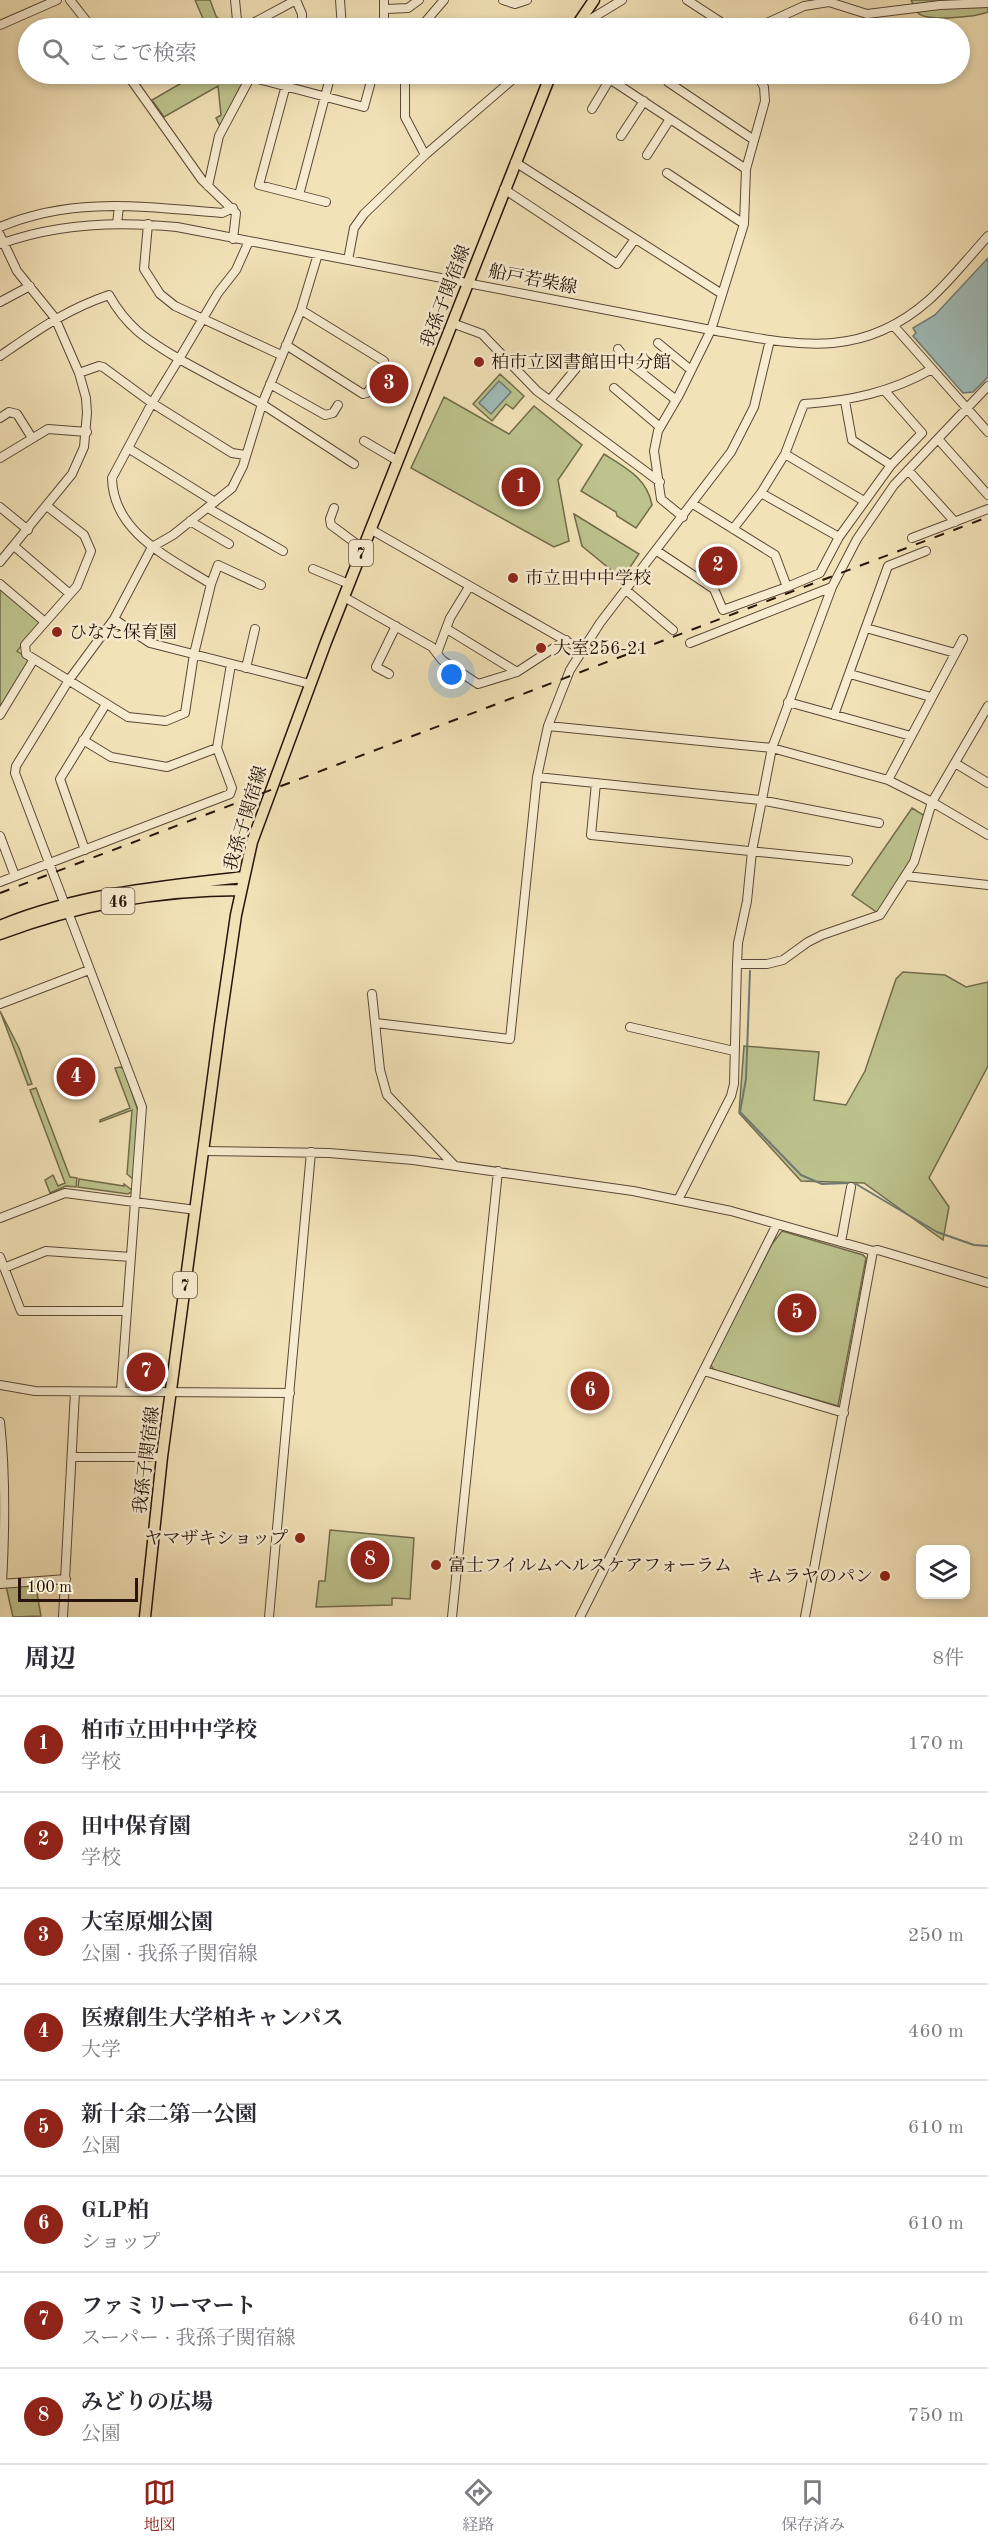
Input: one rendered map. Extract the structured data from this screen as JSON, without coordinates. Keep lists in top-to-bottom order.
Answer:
{
  "streets": {
    "main road": ["我孫子関宿線", "7", "46"],
    "street": ["船戸若柴線"]
  },
  "crossings": [
    ["船戸若柴線", "我孫子関宿線"],
    ["我孫子関宿線", "46"]
  ],
  "places": [
    "柏市立図書館田中分館",
    "市立田中中学校",
    "ひなた保育園",
    "大室256-21",
    "ヤマザキショップ",
    "富士フイルムヘルスケアフォーラム",
    "キムラヤのパン"
  ],
  "scale_bar": "100 m",
  "page": {
    "search": "ここで検索",
    "pins": [
      "3",
      "1",
      "2",
      "4",
      "5",
      "7",
      "6",
      "8"
    ],
    "scale": "100 m",
    "heading": ["周辺", "8件"],
    "list": [
      {
        "mark": "1",
        "name": "柏市立田中中学校",
        "note": "学校",
        "value": "170 m"
      },
      {
        "mark": "2",
        "name": "田中保育園",
        "note": "学校",
        "value": "240 m"
      },
      {
        "mark": "3",
        "name": "大室原畑公園",
        "note": "公園 · 我孫子関宿線",
        "value": "250 m"
      },
      {
        "mark": "4",
        "name": "医療創生大学柏キャンパス",
        "note": "大学",
        "value": "460 m"
      },
      {
        "mark": "5",
        "name": "新十余二第一公園",
        "note": "公園",
        "value": "610 m"
      },
      {
        "mark": "6",
        "name": "GLP柏",
        "note": "ショップ",
        "value": "610 m"
      },
      {
        "mark": "7",
        "name": "ファミリーマート",
        "note": "スーパー · 我孫子関宿線",
        "value": "640 m"
      },
      {
        "mark": "8",
        "name": "みどりの広場",
        "note": "公園",
        "value": "750 m"
      }
    ],
    "nav": ["地図", "経路", "保存済み"]
  }
}
